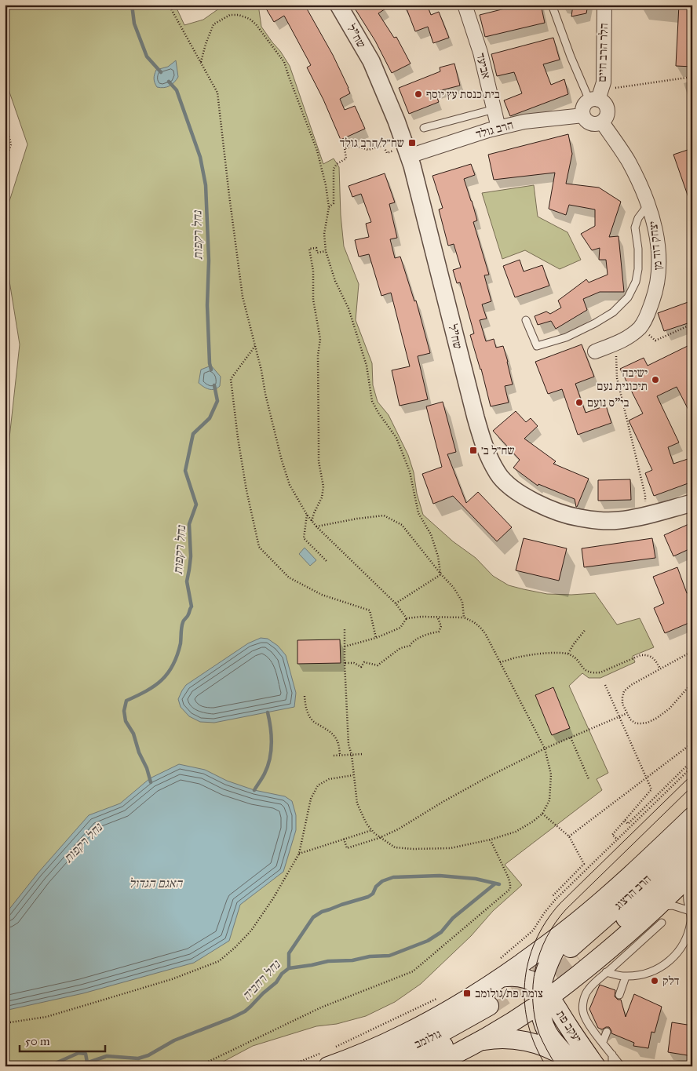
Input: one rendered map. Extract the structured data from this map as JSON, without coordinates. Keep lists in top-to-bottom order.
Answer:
{
  "streets": {
    "main road": ["הרב הרצוג", "יעקב פת", "גולומב"],
    "street": [
      "שח\"ל",
      "הלר הרב חיים",
      "אביעד",
      "הרב גולד",
      "יצחק דוד מן"
    ]
  },
  "crossings": [
    ["שח\"ל", "הרב גולד"],
    ["הלר הרב חיים", "הרב גולד"],
    ["הלר הרב חיים", "יצחק דוד מן"],
    ["אביעד", "הרב גולד"],
    ["הרב גולד", "יצחק דוד מן"]
  ],
  "water": ["נחל רקפות", "האגם הגדול", "נחל רחביה"],
  "places": {
    "other": [
      "בית כנסת עץ יוסף",
      "ישיבה תיכונית נעם",
      "בי\"ס נועם",
      "דלק"
    ],
    "transit": ["שח״ל/הרב גולד", "שח״ל ב׳", "צומת פת/גולומב"]
  },
  "scale_bar": "50 m"
}
